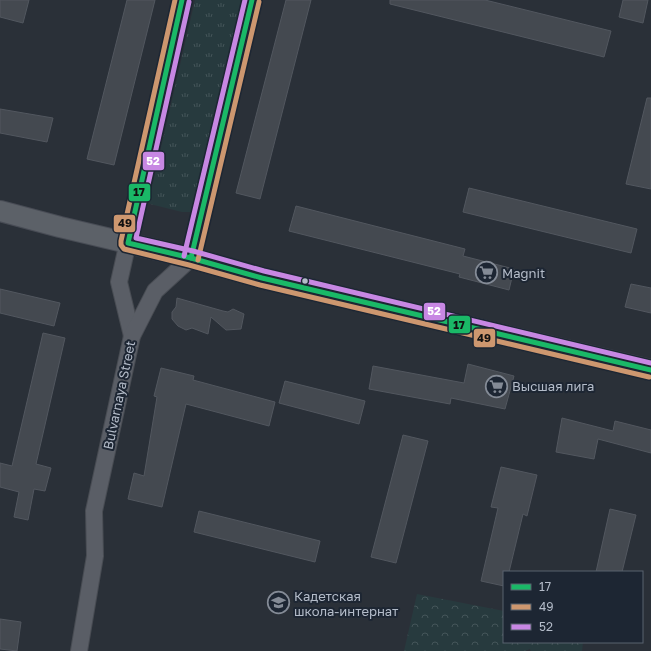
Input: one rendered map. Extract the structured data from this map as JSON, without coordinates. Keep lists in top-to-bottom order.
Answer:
{
  "streets": {
    "street": ["Bulvarnaya Street"]
  },
  "places": {
    "supermarket": ["Magnit", "Высшая лига"],
    "school or university": ["Кадетская школа-интернат"]
  },
  "lines": ["transit line 17", "transit line 49", "transit line 52"],
  "legend": ["17", "49", "52"]
}
